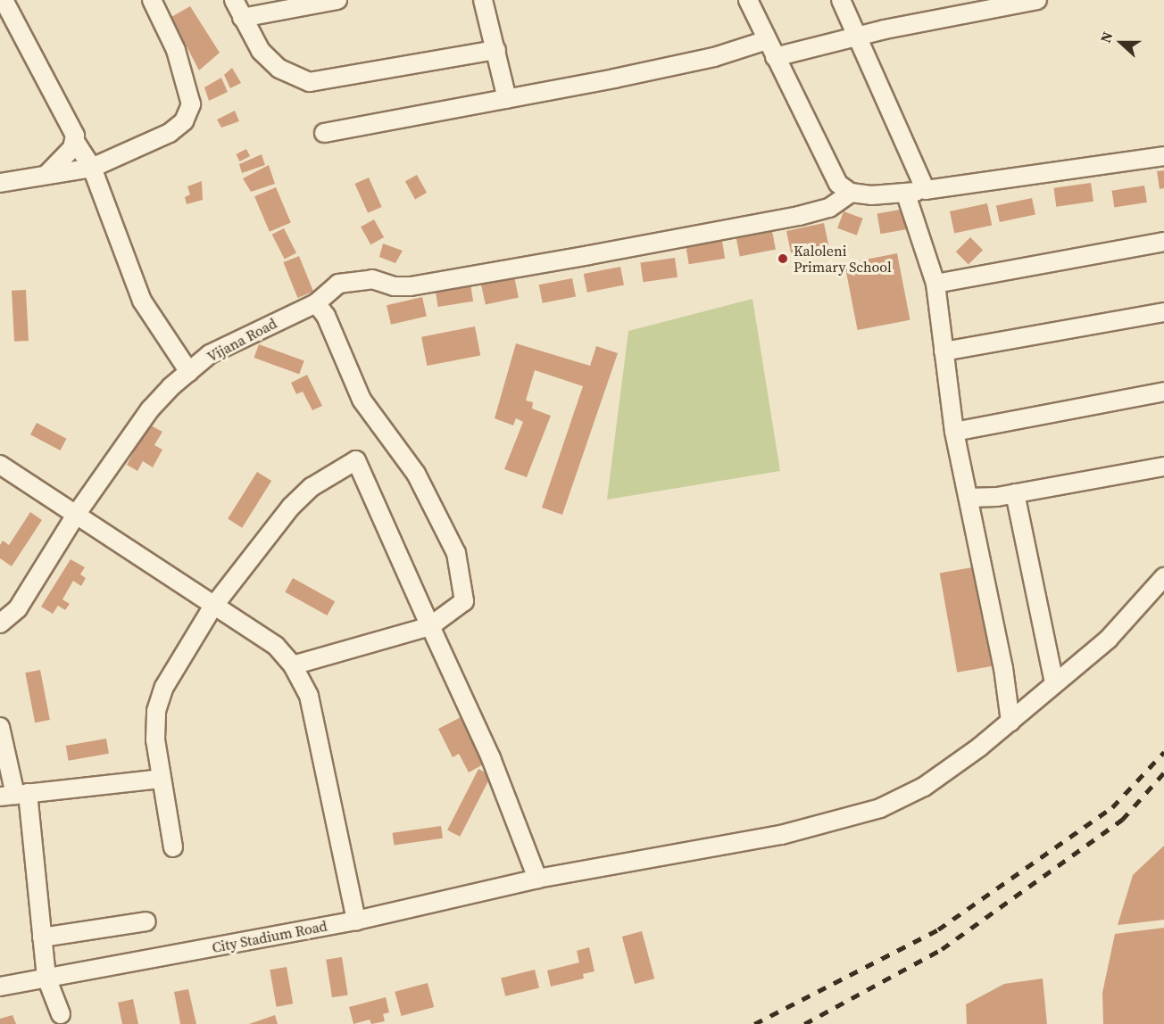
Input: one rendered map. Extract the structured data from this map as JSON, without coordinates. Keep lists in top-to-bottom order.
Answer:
{
  "streets": {
    "street": ["Vijana Road", "City Stadium Road"]
  },
  "places": ["Kaloleni Primary School"],
  "north": "left"
}
